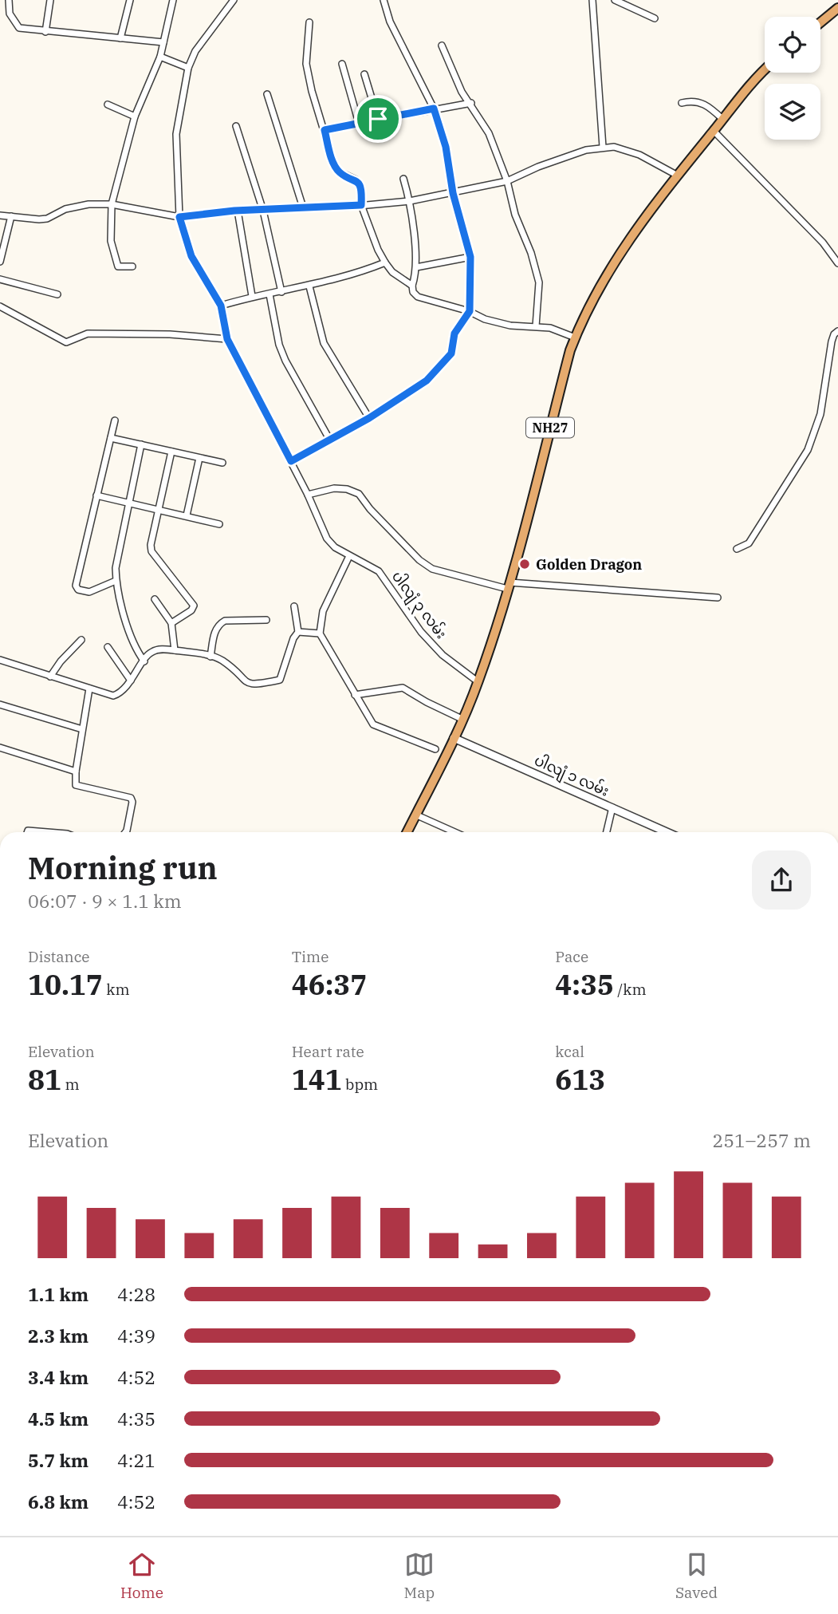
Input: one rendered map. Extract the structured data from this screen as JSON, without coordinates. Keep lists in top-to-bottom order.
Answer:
{
  "streets": {
    "highway": ["NH27"],
    "street": ["ပါလျံ ၃ လမ်း", "ပါလျံ ၁ လမ်း"]
  },
  "crossings": [
    ["NH27", "ပါလျံ ၃ လမ်း"],
    ["NH27", "ပါလျံ ၁ လမ်း"]
  ],
  "places": ["Golden Dragon"],
  "page": {
    "heading": ["Morning run", "06:07 · 9 × 1.1 km"],
    "stats": [
      ["Distance", "10.17 km"],
      ["Time", "46:37"],
      ["Pace", "4:35 /km"],
      ["Elevation", "81 m"],
      ["Heart rate", "141 bpm"],
      ["kcal", "613"]
    ],
    "chart": ["Elevation", "251–257 m"],
    "list": [
      {
        "name": "1.1 km",
        "note": "4:28"
      },
      {
        "name": "2.3 km",
        "note": "4:39"
      },
      {
        "name": "3.4 km",
        "note": "4:52"
      },
      {
        "name": "4.5 km",
        "note": "4:35"
      },
      {
        "name": "5.7 km",
        "note": "4:21"
      },
      {
        "name": "6.8 km",
        "note": "4:52"
      }
    ],
    "tabs": ["Home", "Map", "Saved"]
  }
}
